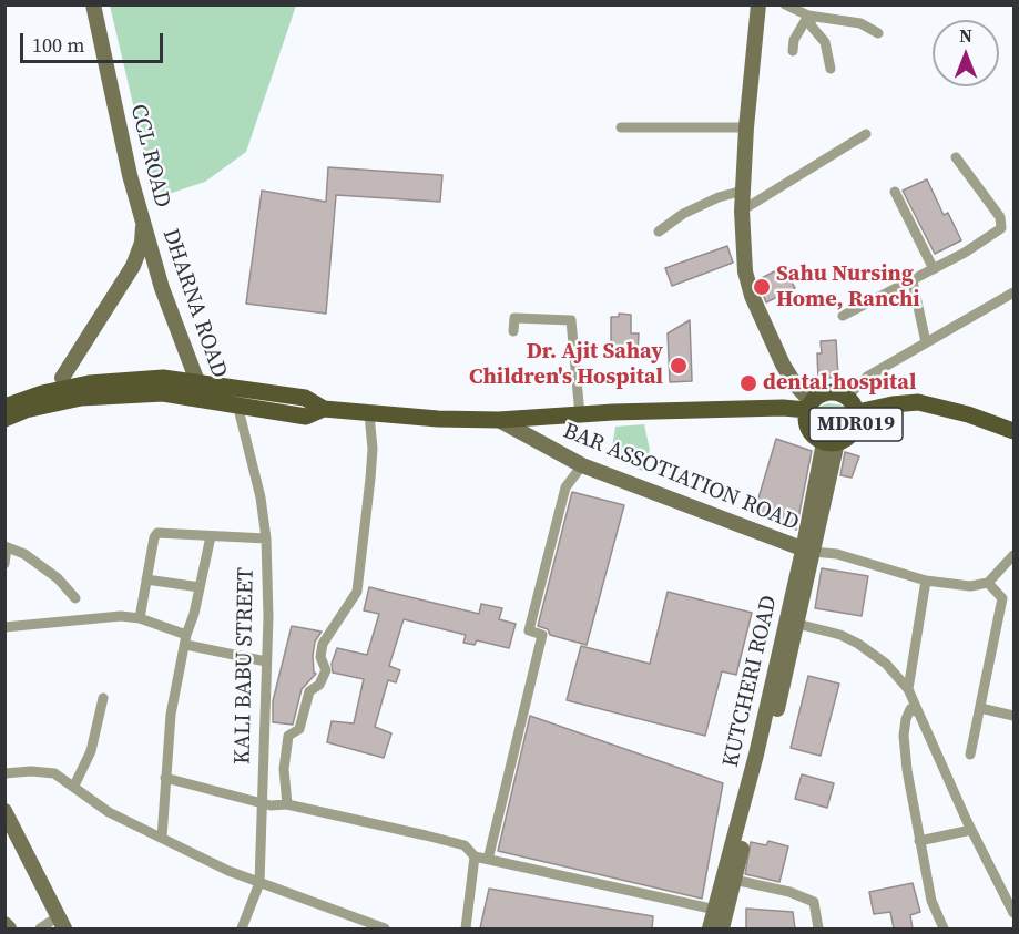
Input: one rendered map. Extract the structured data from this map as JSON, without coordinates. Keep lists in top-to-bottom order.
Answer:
{
  "streets": {
    "main road": [
      "CCL ROAD",
      "DHARNA ROAD",
      "MDR019",
      "BAR ASSOTIATION ROAD",
      "KUTCHERI ROAD"
    ],
    "street": ["KALI BABU STREET"]
  },
  "crossings": [
    ["CCL ROAD", "DHARNA ROAD"],
    ["BAR ASSOTIATION ROAD", "KUTCHERI ROAD"]
  ],
  "places": ["Sahu Nursing Home, Ranchi", "Dr. Ajit Sahay Children's Hospital", "dental hospital"],
  "scale_bar": "100 m",
  "north": "top"
}
